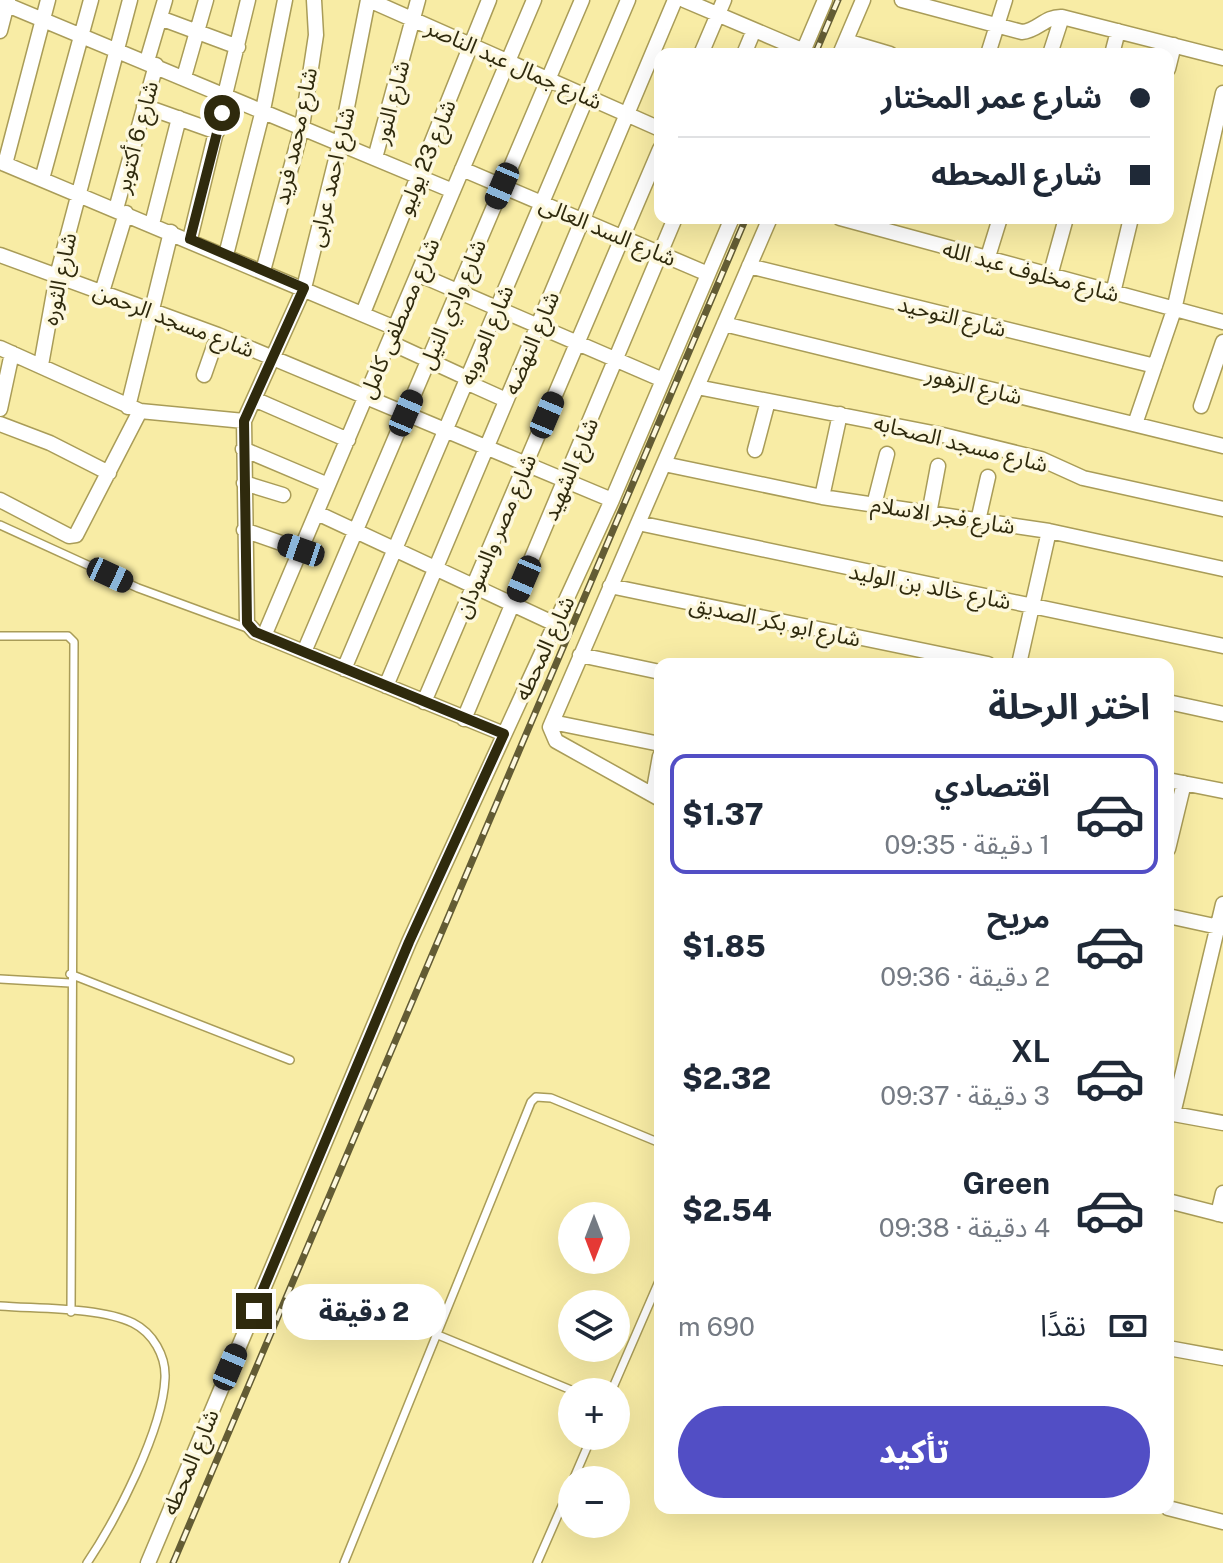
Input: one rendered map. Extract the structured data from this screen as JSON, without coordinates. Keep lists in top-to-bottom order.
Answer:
{
  "streets": {
    "street": [
      "شارع جمال عبد الناصر",
      "شارع النور",
      "شارع محمد فريد",
      "شارع 6 أكتوبر",
      "شارع 23 يوليو",
      "شارع احمد عرابى",
      "شارع السد العالى",
      "شارع مخلوف عبد الله",
      "شارع الثوره",
      "شارع وادي النيل",
      "شارع التوحيد",
      "شارع مصطفى كامل",
      "شارع مسجد الرحمن",
      "شارع العروبه",
      "شارع النهضه",
      "شارع الزهور",
      "شارع مسجد الصحابه",
      "شارع الشهيد",
      "شارع فجر الاسلام",
      "شارع مصر والسودان",
      "شارع خالد بن الوليد",
      "شارع ابو بكر الصديق",
      "شارع المحطه"
    ]
  },
  "crossings": [
    ["شارع جمال عبد الناصر", "شارع النور"],
    ["شارع جمال عبد الناصر", "شارع 23 يوليو"],
    ["شارع جمال عبد الناصر", "شارع احمد عرابى"],
    ["شارع جمال عبد الناصر", "شارع وادي النيل"],
    ["شارع جمال عبد الناصر", "شارع مصطفى كامل"],
    ["شارع جمال عبد الناصر", "شارع العروبه"],
    ["شارع جمال عبد الناصر", "شارع النهضه"],
    ["شارع 6 أكتوبر", "شارع مسجد الرحمن"],
    ["شارع احمد عرابى", "شارع مسجد الرحمن"],
    ["شارع السد العالى", "شارع وادي النيل"],
    ["شارع السد العالى", "شارع مصطفى كامل"],
    ["شارع السد العالى", "شارع العروبه"],
    ["شارع السد العالى", "شارع النهضه"],
    ["شارع السد العالى", "شارع الشهيد"],
    ["شارع السد العالى", "شارع مصر والسودان"],
    ["شارع السد العالى", "شارع المحطه"],
    ["شارع الثوره", "شارع مسجد الرحمن"],
    ["شارع وادي النيل", "شارع مسجد الرحمن"],
    ["شارع التوحيد", "شارع المحطه"],
    ["شارع مصطفى كامل", "شارع مسجد الرحمن"],
    ["شارع مسجد الرحمن", "شارع العروبه"],
    ["شارع مسجد الرحمن", "شارع النهضه"],
    ["شارع مسجد الرحمن", "شارع الشهيد"],
    ["شارع مسجد الرحمن", "شارع مصر والسودان"],
    ["شارع مسجد الرحمن", "شارع المحطه"],
    ["شارع الزهور", "شارع المحطه"],
    ["شارع مسجد الصحابه", "شارع المحطه"],
    ["شارع فجر الاسلام", "شارع المحطه"],
    ["شارع خالد بن الوليد", "شارع المحطه"],
    ["شارع ابو بكر الصديق", "شارع المحطه"]
  ],
  "north": "bottom",
  "page": {
    "banner": ["شارع عمر المختار", "شارع المحطه"],
    "heading": "اختر الرحلة",
    "list": [
      {
        "name": "اقتصادي",
        "note": "1 دقيقة · 09:35",
        "value": "$1.37"
      },
      {
        "name": "مريح",
        "note": "2 دقيقة · 09:36",
        "value": "$1.85"
      },
      {
        "name": "XL",
        "note": "3 دقيقة · 09:37",
        "value": "$2.32"
      },
      {
        "name": "Green",
        "note": "4 دقيقة · 09:38",
        "value": "$2.54"
      }
    ],
    "map_buttons": ["+", "−"],
    "pay": ["نقدًا", "690 m"],
    "bubble": "2 دقيقة",
    "buttons": "تأكيد"
  }
}
